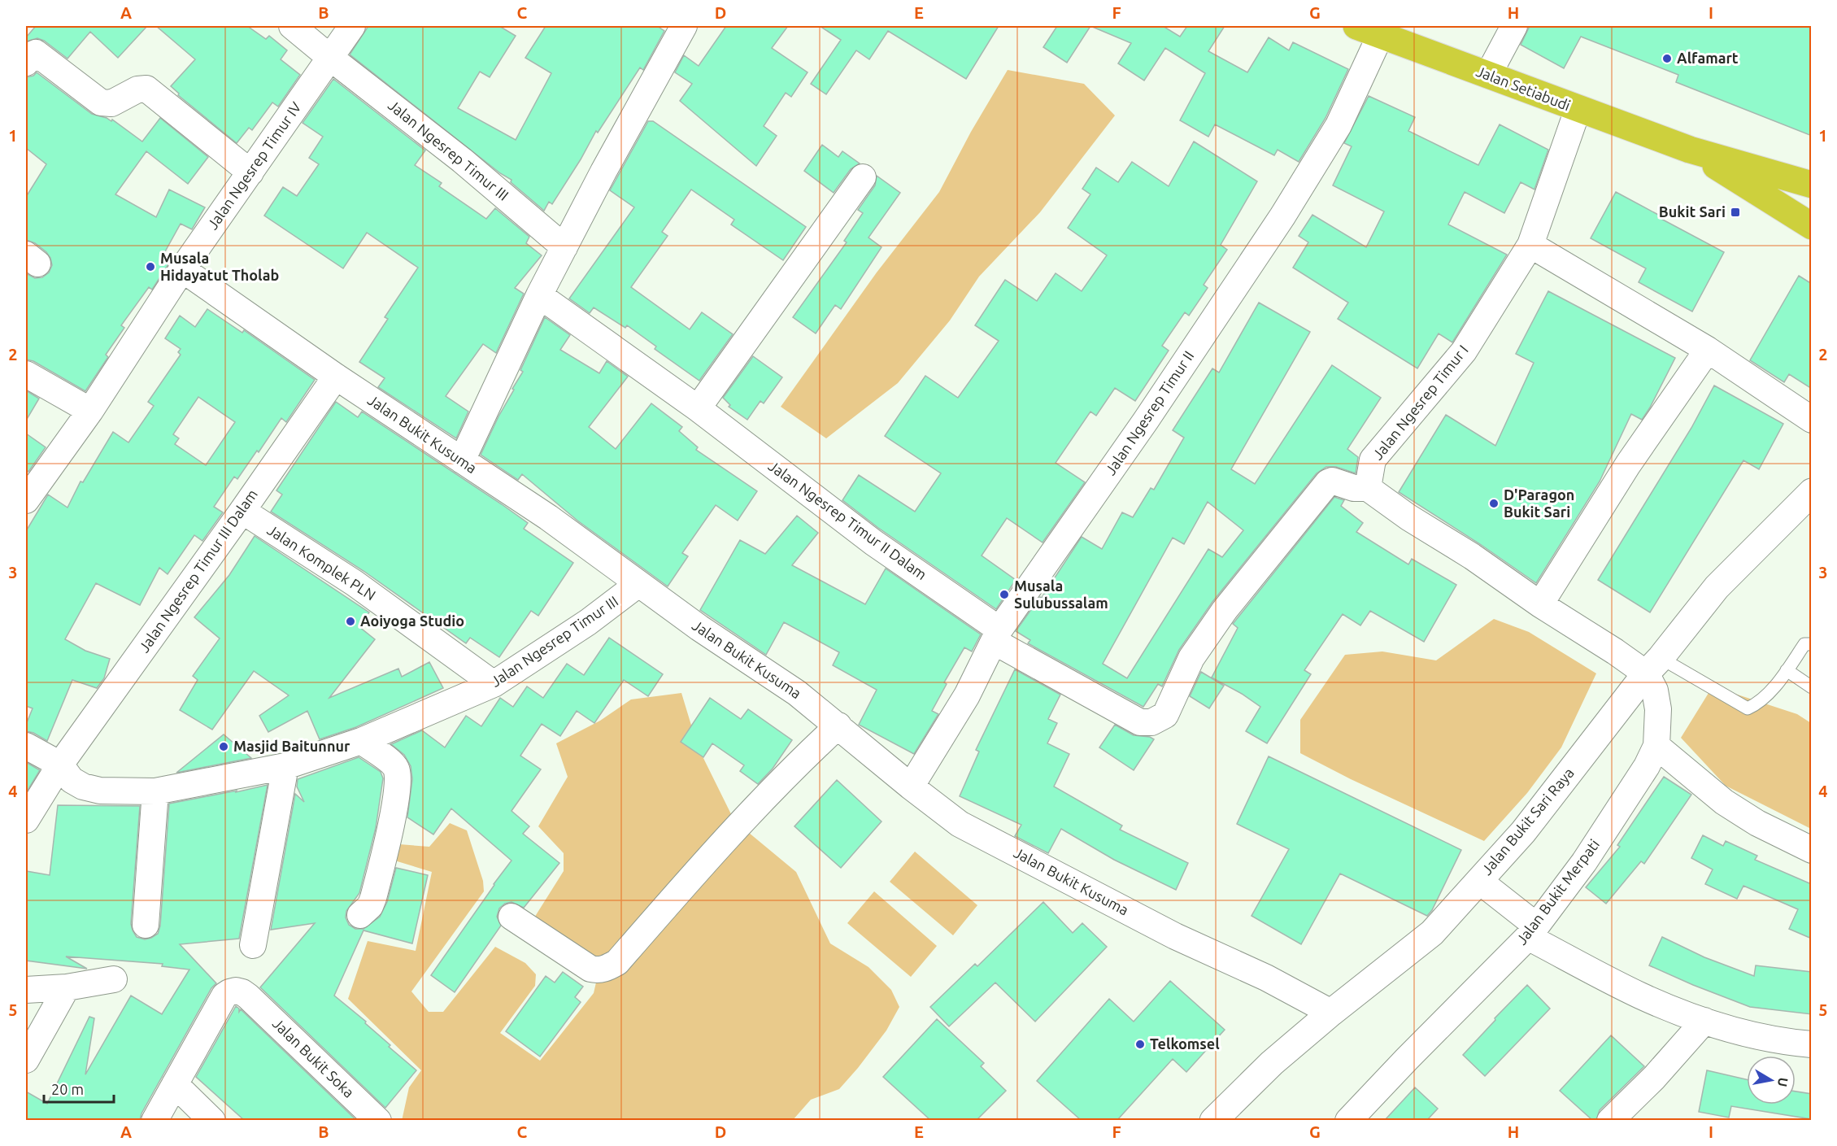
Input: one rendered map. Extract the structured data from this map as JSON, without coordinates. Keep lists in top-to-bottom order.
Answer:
{
  "streets": {
    "highway": ["Jalan Setiabudi"],
    "street": [
      "Jalan Ngesrep Timur III",
      "Jalan Ngesrep Timur IV",
      "Jalan Ngesrep Timur I",
      "Jalan Ngesrep Timur II",
      "Jalan Bukit Kusuma",
      "Jalan Ngesrep Timur II Dalam",
      "Jalan Komplek PLN",
      "Jalan Ngesrep Timur III Dalam",
      "Jalan Bukit Sari Raya",
      "Jalan Bukit Merpati",
      "Jalan Bukit Soka"
    ]
  },
  "crossings": [
    ["Jalan Setiabudi", "Jalan Ngesrep Timur I"],
    ["Jalan Setiabudi", "Jalan Ngesrep Timur II"],
    ["Jalan Ngesrep Timur III", "Jalan Ngesrep Timur IV"],
    ["Jalan Ngesrep Timur III", "Jalan Bukit Kusuma"],
    ["Jalan Ngesrep Timur III", "Jalan Komplek PLN"],
    ["Jalan Ngesrep Timur III", "Jalan Ngesrep Timur III Dalam"],
    ["Jalan Ngesrep Timur IV", "Jalan Bukit Kusuma"],
    ["Jalan Ngesrep Timur I", "Jalan Ngesrep Timur II Dalam"],
    ["Jalan Ngesrep Timur II", "Jalan Bukit Kusuma"],
    ["Jalan Ngesrep Timur II", "Jalan Ngesrep Timur II Dalam"],
    ["Jalan Bukit Kusuma", "Jalan Ngesrep Timur III Dalam"],
    ["Jalan Bukit Kusuma", "Jalan Bukit Sari Raya"],
    ["Jalan Komplek PLN", "Jalan Ngesrep Timur III Dalam"],
    ["Jalan Bukit Sari Raya", "Jalan Bukit Merpati"]
  ],
  "places": {
    "other": [
      "Alfamart",
      "Musala Hidayatut Tholab",
      "D'Paragon Bukit Sari",
      "Musala Sulubussalam",
      "Aoiyoga Studio",
      "Masjid Baitunnur",
      "Telkomsel"
    ],
    "transit": ["Bukit Sari"]
  },
  "scale_bar": "20 m",
  "north": "right",
  "grid": {
    "columns": [
      "A",
      "B",
      "C",
      "D",
      "E",
      "F",
      "G",
      "H",
      "I"
    ],
    "rows": [
      "1",
      "2",
      "3",
      "4",
      "5"
    ]
  }
}
